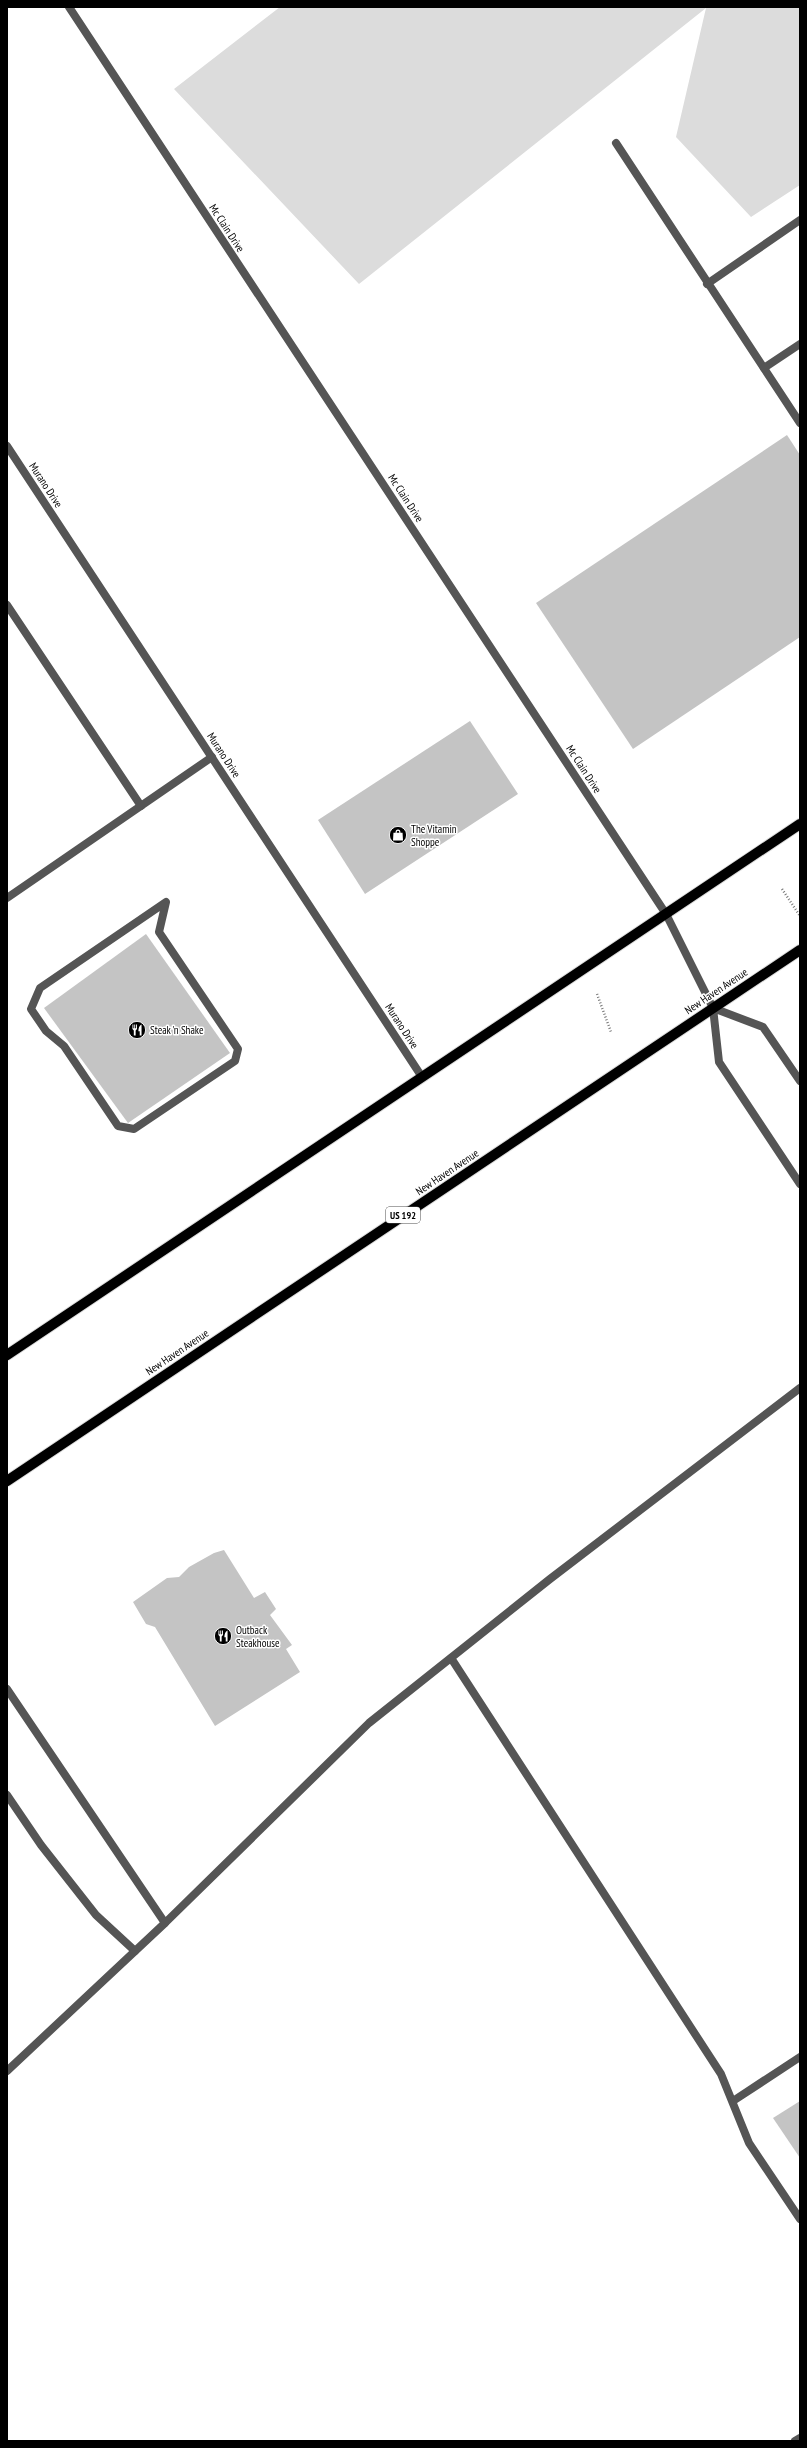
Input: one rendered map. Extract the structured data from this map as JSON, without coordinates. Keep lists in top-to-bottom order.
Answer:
{
  "streets": {
    "main road": ["New Haven Avenue", "US 192"],
    "street": ["Mc Clain Drive", "Murano Drive"]
  },
  "crossings": [
    ["Mc Clain Drive", "New Haven Avenue"]
  ],
  "places": {
    "shop": ["The Vitamin Shoppe"],
    "restaurant": ["Steak 'n Shake", "Outback Steakhouse"]
  }
}
